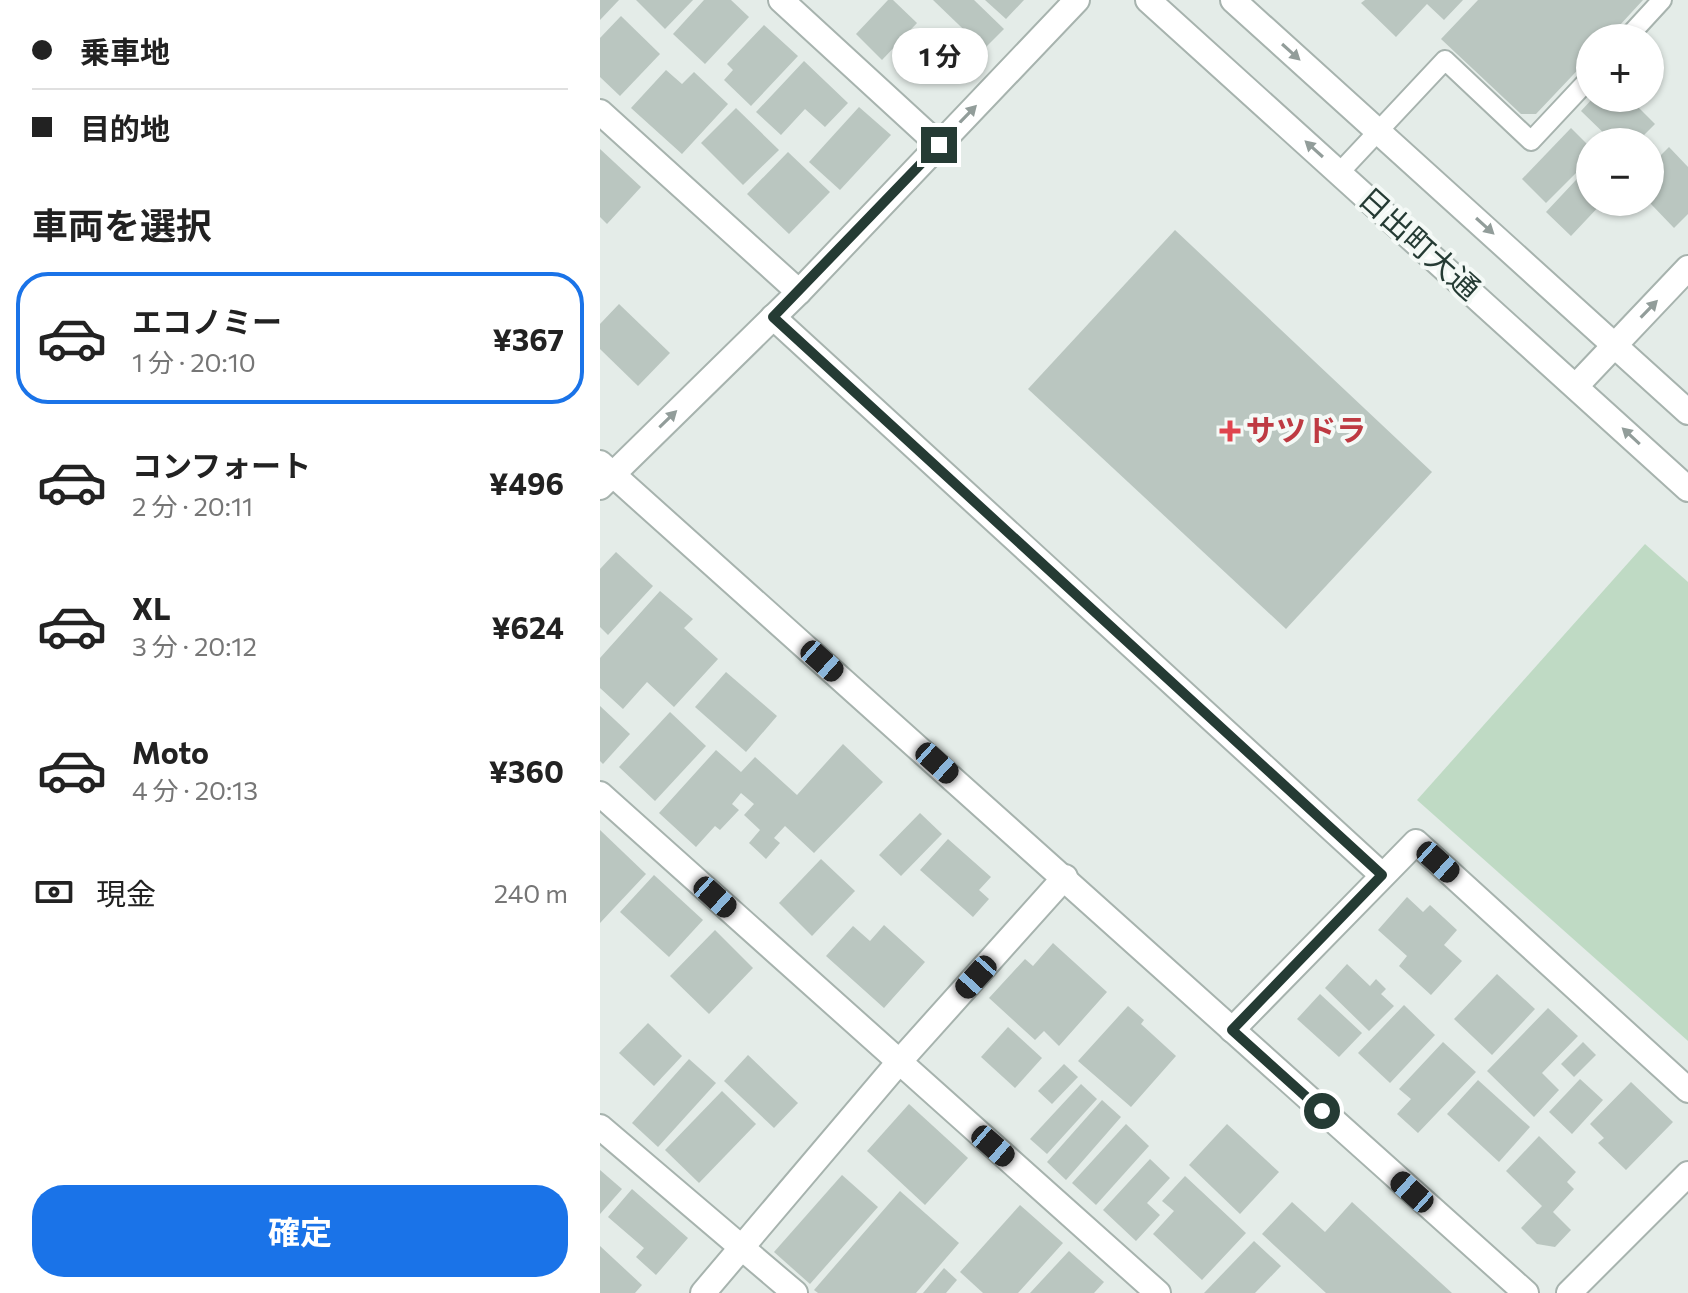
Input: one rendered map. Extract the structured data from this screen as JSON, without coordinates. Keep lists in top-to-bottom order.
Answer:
{
  "streets": {
    "street": ["日出町大通"]
  },
  "places": {
    "health": ["サツドラ"]
  },
  "page": {
    "banner": ["乗車地", "目的地"],
    "map_buttons": ["+", "−"],
    "bubble": "1 分",
    "heading": "車両を選択",
    "list": [
      {
        "name": "エコノミー",
        "note": "1 分 · 20:10",
        "value": "¥367"
      },
      {
        "name": "コンフォート",
        "note": "2 分 · 20:11",
        "value": "¥496"
      },
      {
        "name": "XL",
        "note": "3 分 · 20:12",
        "value": "¥624"
      },
      {
        "name": "Moto",
        "note": "4 分 · 20:13",
        "value": "¥360"
      }
    ],
    "pay": ["現金", "240 m"],
    "buttons": "確定"
  }
}
